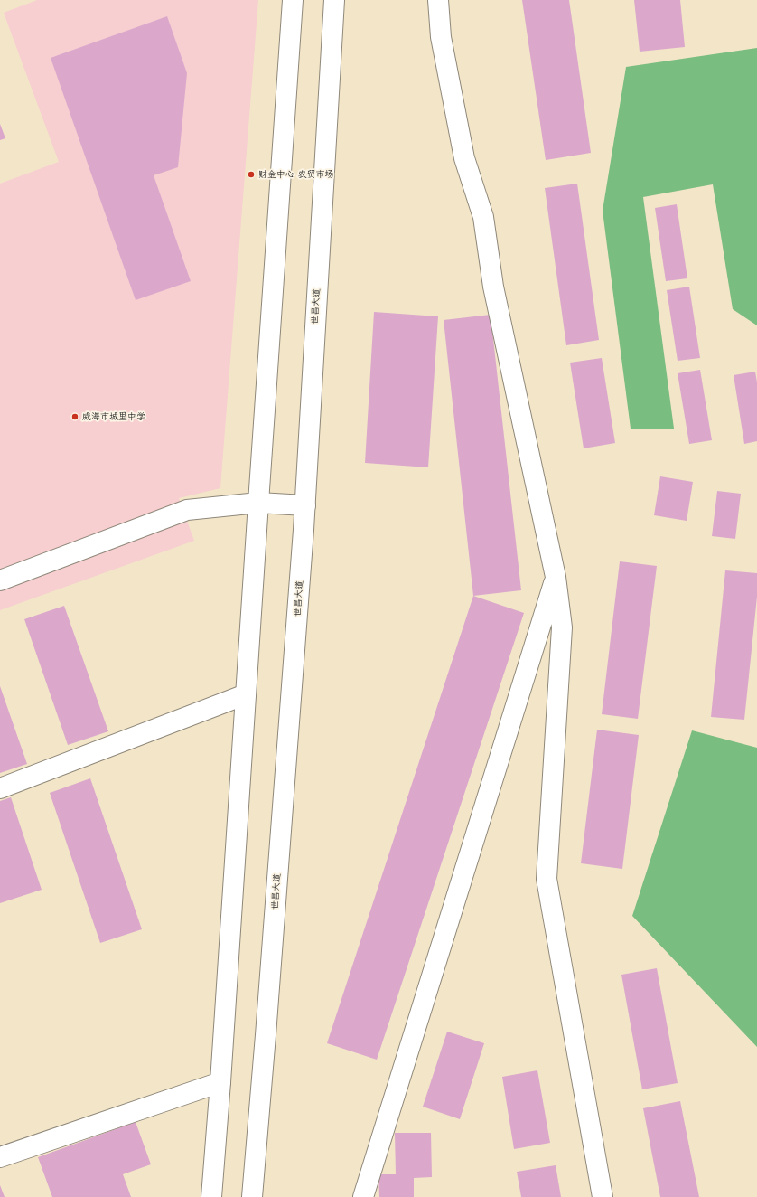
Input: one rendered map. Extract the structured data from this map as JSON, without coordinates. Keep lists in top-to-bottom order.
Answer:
{
  "streets": {
    "main road": ["世昌大道"]
  },
  "places": ["财金中心 农贸市场", "威海市城里中学"]
}
